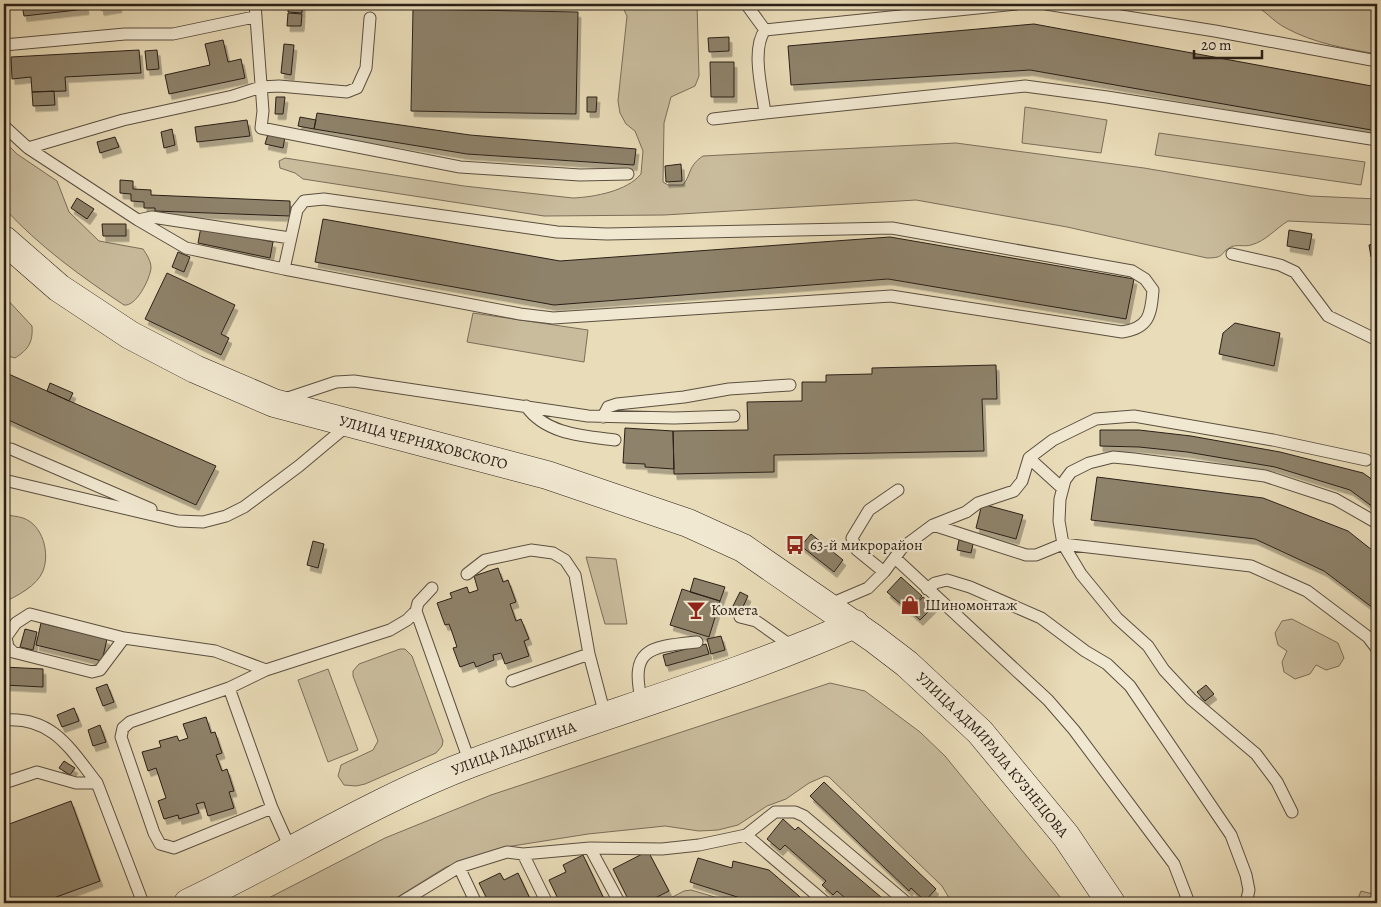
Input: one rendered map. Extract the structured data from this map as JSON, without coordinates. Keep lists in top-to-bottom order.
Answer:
{
  "streets": {
    "main road": ["УЛИЦА ЧЕРНЯХОВСКОГО", "УЛИЦА ЛАДЫГИНА", "УЛИЦА АДМИРАЛА КУЗНЕЦОВА"]
  },
  "crossings": [
    ["УЛИЦА ЧЕРНЯХОВСКОГО", "УЛИЦА ЛАДЫГИНА"],
    ["УЛИЦА ЧЕРНЯХОВСКОГО", "УЛИЦА АДМИРАЛА КУЗНЕЦОВА"],
    ["УЛИЦА ЛАДЫГИНА", "УЛИЦА АДМИРАЛА КУЗНЕЦОВА"]
  ],
  "places": {
    "bus stop": ["63-й микрорайон"],
    "shop": ["Шиномонтаж"],
    "bar": ["Комета"]
  },
  "scale_bar": "20 m"
}
